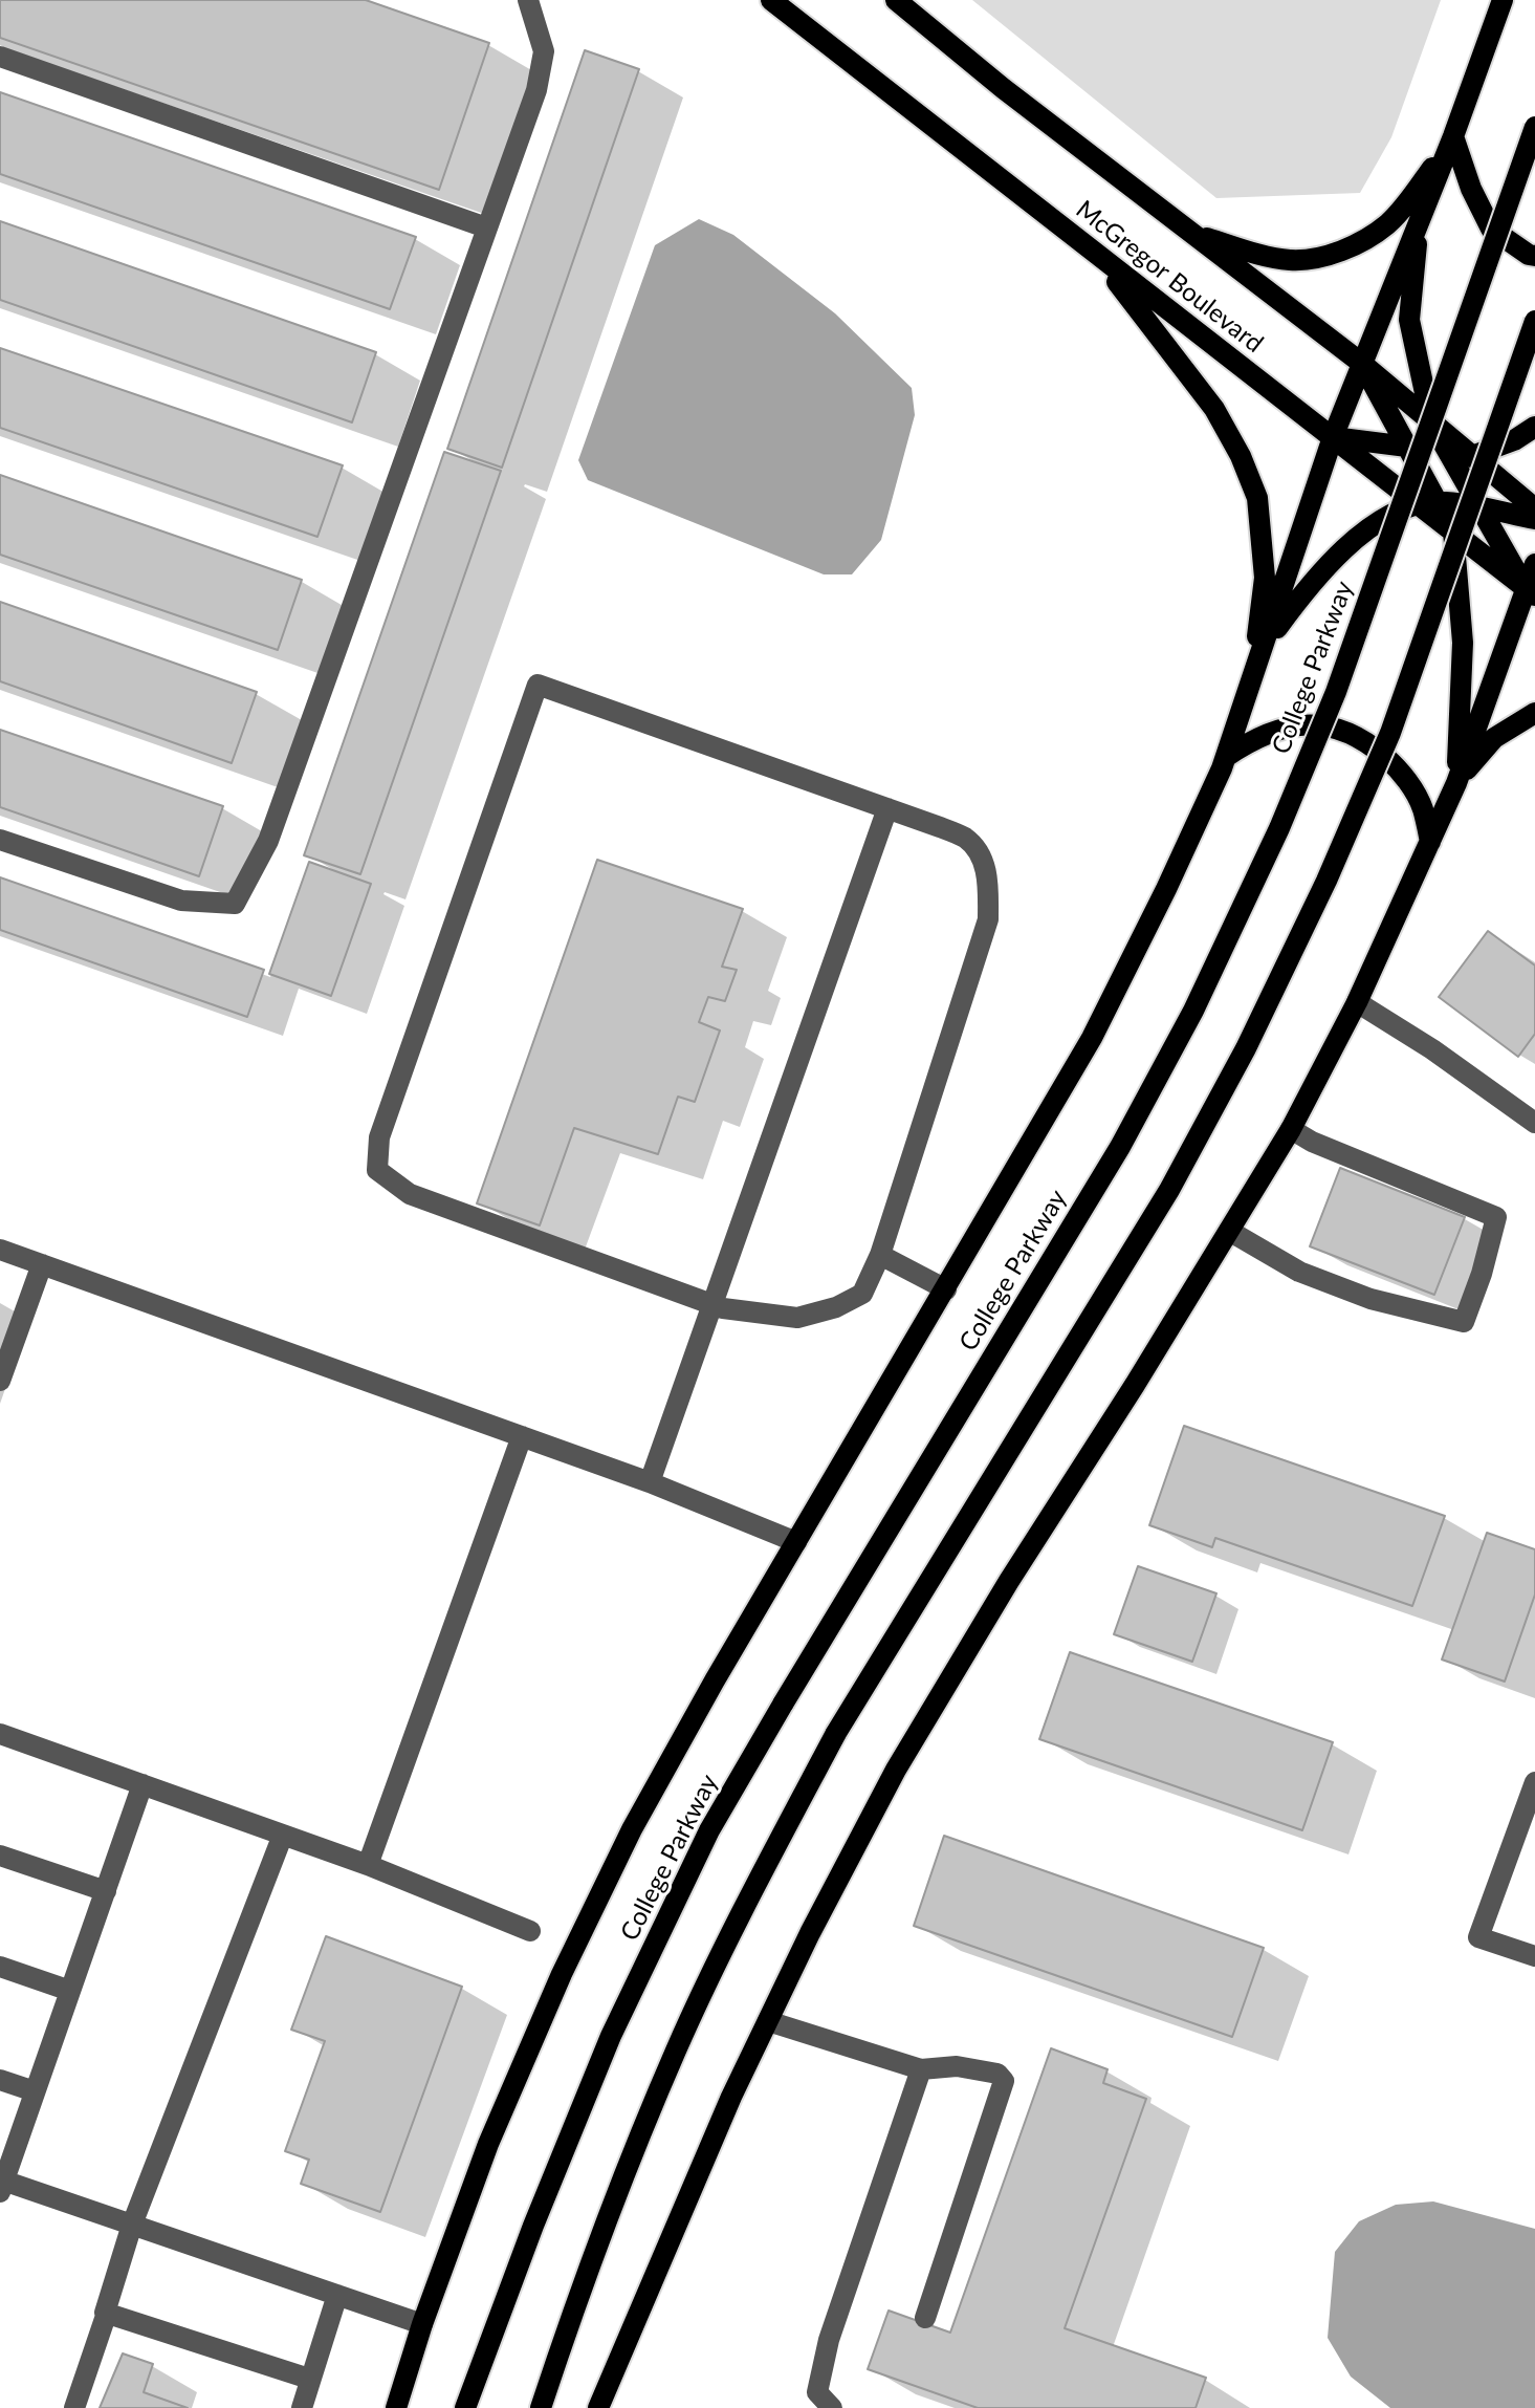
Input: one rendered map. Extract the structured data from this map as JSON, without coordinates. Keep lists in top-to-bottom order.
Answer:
{
  "streets": {
    "main road": ["McGregor Boulevard", "College Parkway"]
  }
}
